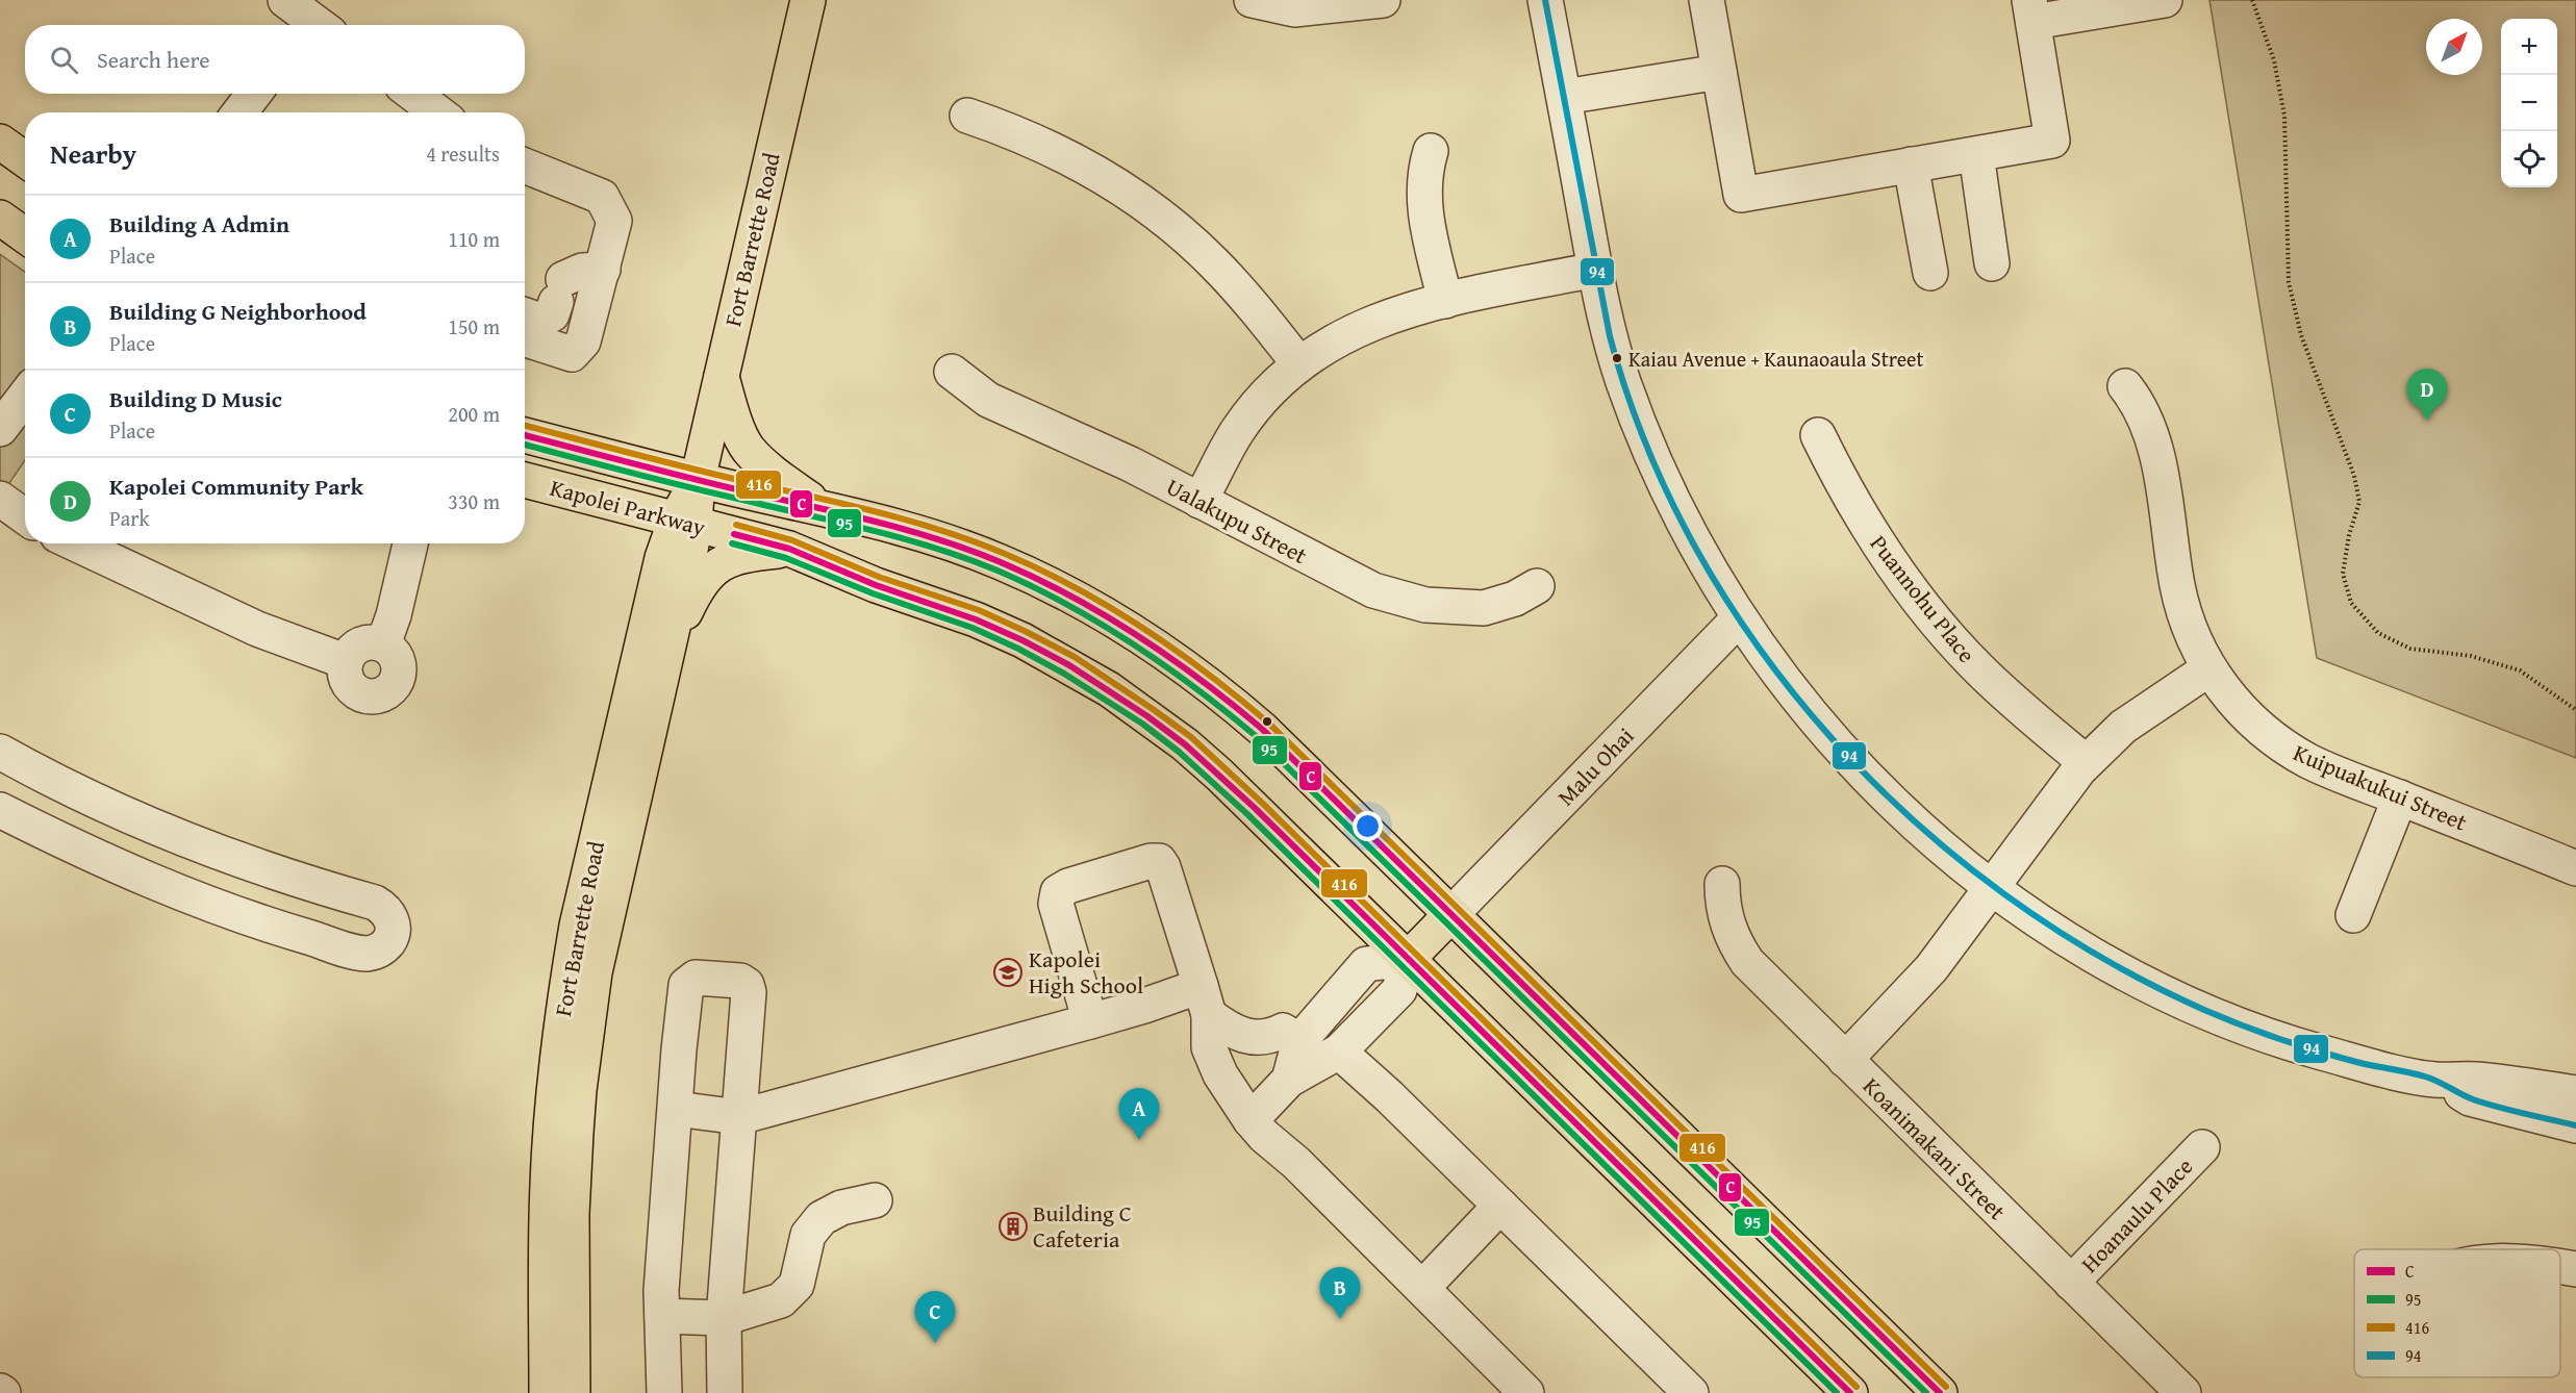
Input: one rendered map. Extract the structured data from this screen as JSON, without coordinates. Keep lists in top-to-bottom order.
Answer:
{
  "streets": {
    "main road": ["Fort Barrette Road", "Kapolei Parkway"],
    "street": [
      "Ualakupu Street",
      "Puannohu Place",
      "Malu Ohai",
      "Kuipuakukui Street",
      "Koanimakani Street",
      "Hoanaulu Place"
    ]
  },
  "crossings": [
    ["Fort Barrette Road", "Kapolei Parkway"],
    ["Kapolei Parkway", "Malu Ohai"],
    ["Koanimakani Street", "Hoanaulu Place"]
  ],
  "places": {
    "other": ["Kaiau Avenue + Kaunaoaula Street"],
    "school or university": ["Kapolei High School"],
    "building": ["Building C Cafeteria"]
  },
  "lines": [
    "transit line 94",
    "transit line 416",
    "transit line C",
    "transit line 95"
  ],
  "legend": [
    "C",
    "95",
    "416",
    "94"
  ],
  "north": "top right",
  "page": {
    "map_buttons": ["+", "−"],
    "search": "Search here",
    "heading": ["Nearby", "4 results"],
    "list": [
      {
        "mark": "A",
        "name": "Building A Admin",
        "note": "Place",
        "value": "110 m"
      },
      {
        "mark": "B",
        "name": "Building G Neighborhood",
        "note": "Place",
        "value": "150 m"
      },
      {
        "mark": "C",
        "name": "Building D Music",
        "note": "Place",
        "value": "200 m"
      },
      {
        "mark": "D",
        "name": "Kapolei Community Park",
        "note": "Park",
        "value": "330 m"
      }
    ],
    "pins": [
      "D",
      "A",
      "B",
      "C"
    ]
  }
}
